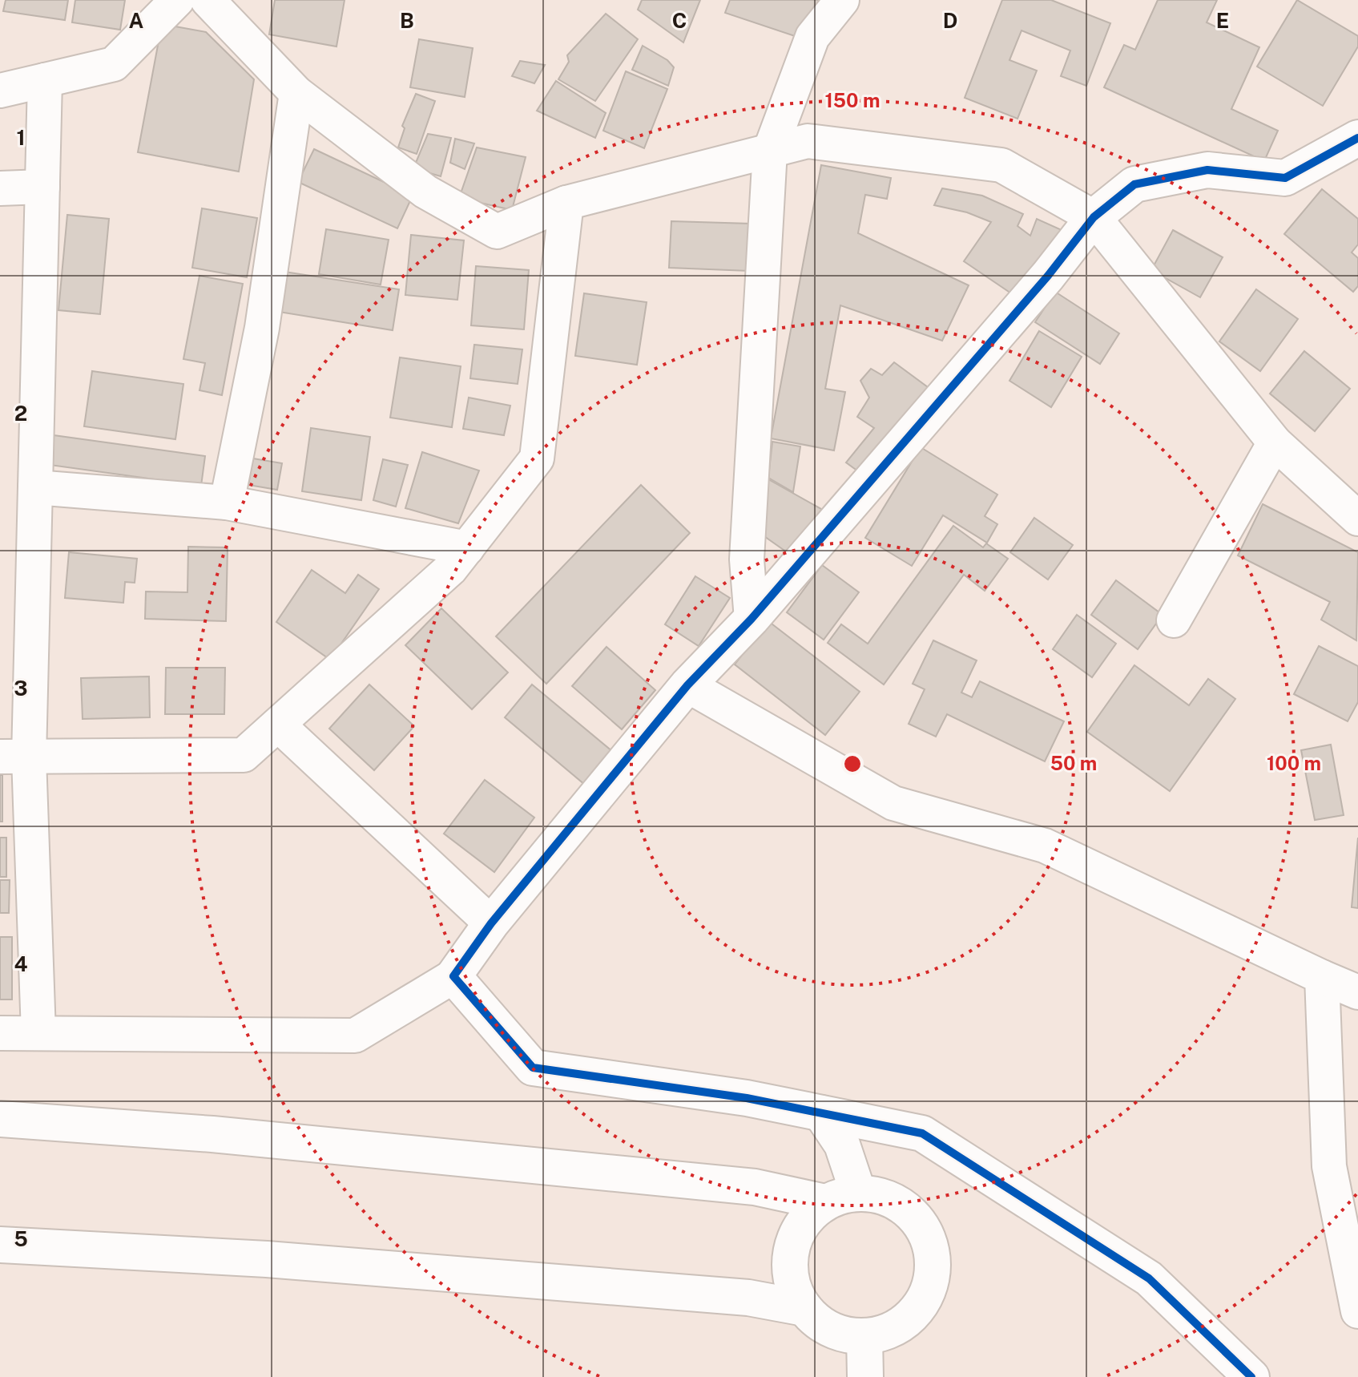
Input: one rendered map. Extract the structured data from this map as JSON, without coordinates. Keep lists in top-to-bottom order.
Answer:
{
  "grid": {
    "columns": [
      "A",
      "B",
      "C",
      "D",
      "E"
    ],
    "rows": [
      "1",
      "2",
      "3",
      "4",
      "5"
    ]
  },
  "rings": ["150 m", "50 m", "100 m"]
}
